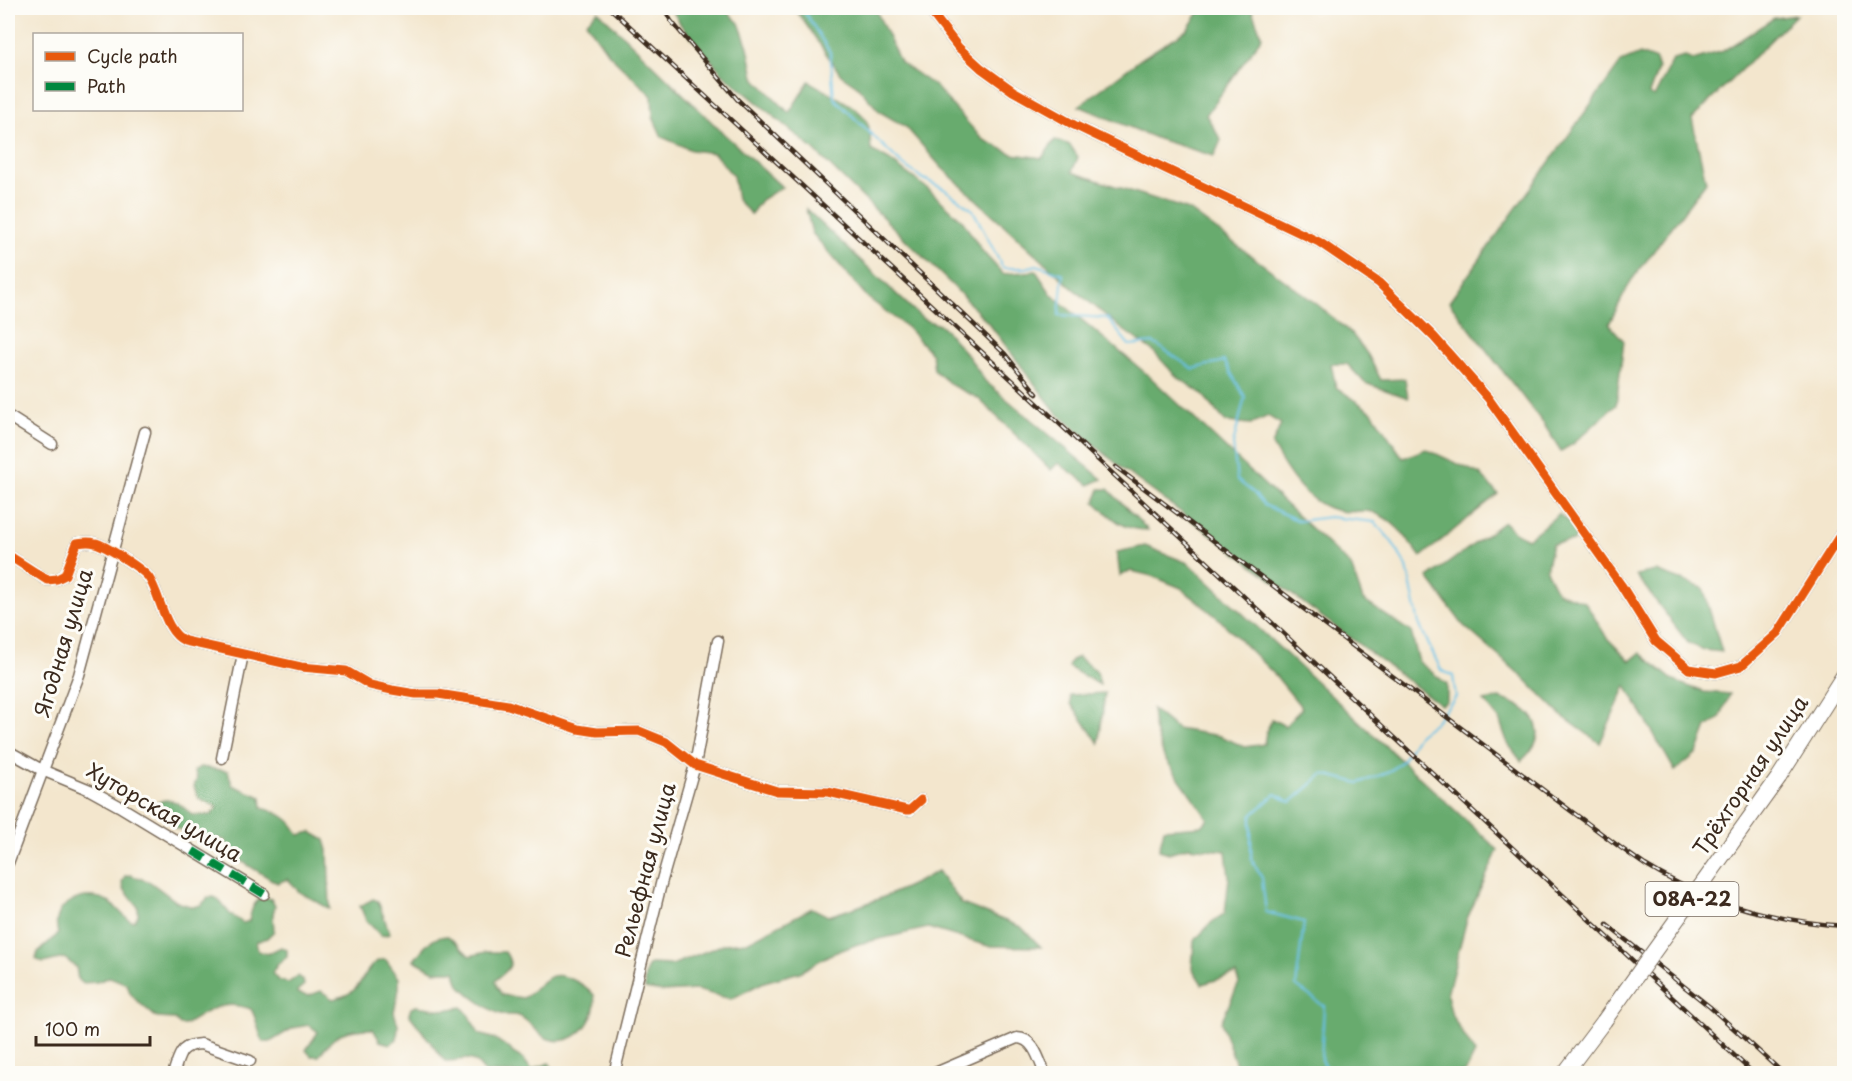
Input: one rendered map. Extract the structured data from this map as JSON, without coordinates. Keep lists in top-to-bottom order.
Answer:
{
  "streets": {
    "highway": ["Трёхгорная улица", "08А-22"],
    "street": ["Ягодная улица", "Хуторская улица", "Рельефная улица"]
  },
  "crossings": [
    ["Ягодная улица", "Хуторская улица"]
  ],
  "legend": ["Cycle path", "Path"],
  "scale_bar": "100 m"
}
